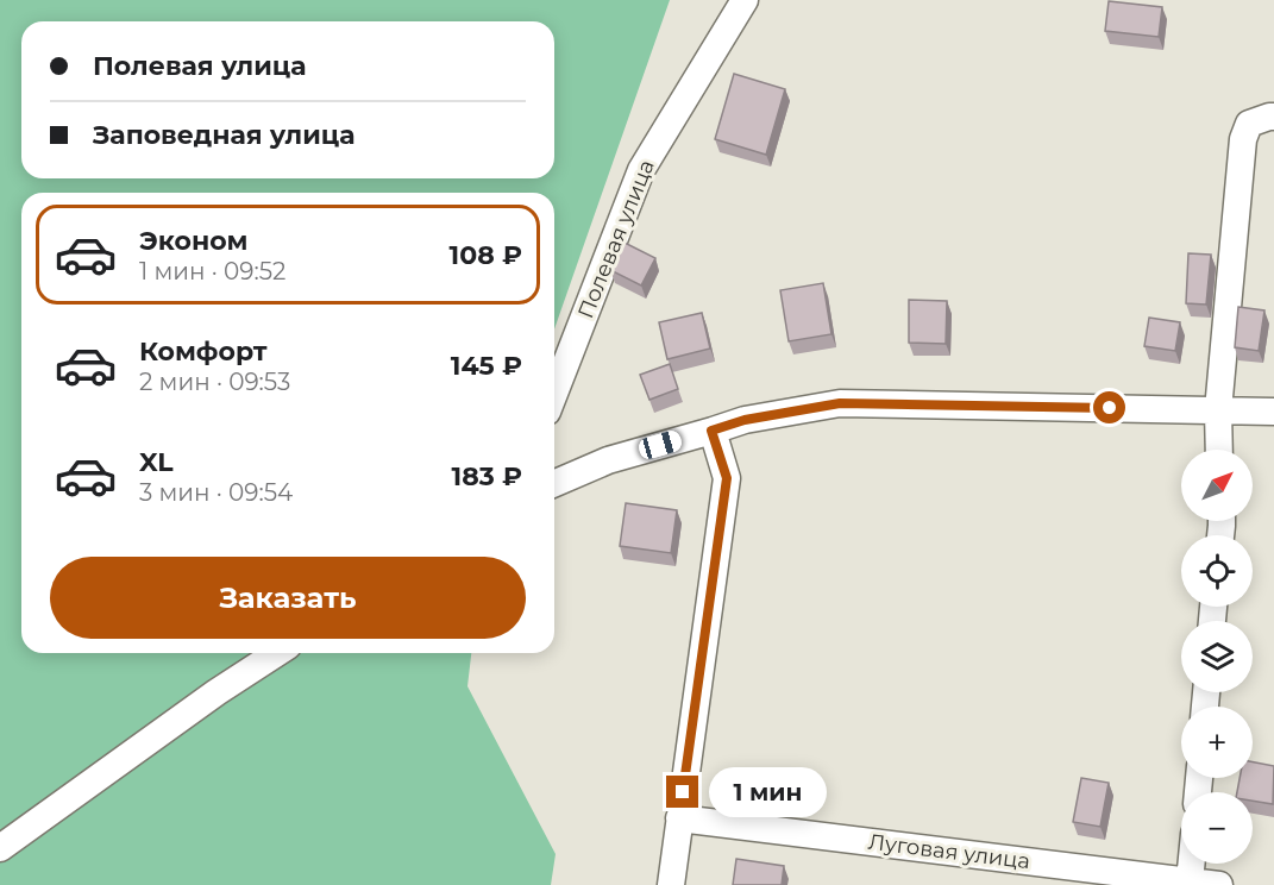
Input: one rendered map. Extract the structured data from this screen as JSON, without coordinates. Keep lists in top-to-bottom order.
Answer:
{
  "streets": {
    "street": ["Полевая улица", "Луговая улица"]
  },
  "north": "top right",
  "page": {
    "banner": ["Полевая улица", "Заповедная улица"],
    "list": [
      {
        "name": "Эконом",
        "note": "1 мин · 09:52",
        "value": "108 ₽"
      },
      {
        "name": "Комфорт",
        "note": "2 мин · 09:53",
        "value": "145 ₽"
      },
      {
        "name": "XL",
        "note": "3 мин · 09:54",
        "value": "183 ₽"
      }
    ],
    "map_buttons": ["+", "−"],
    "buttons": "Заказать",
    "bubble": "1 мин"
  }
}
